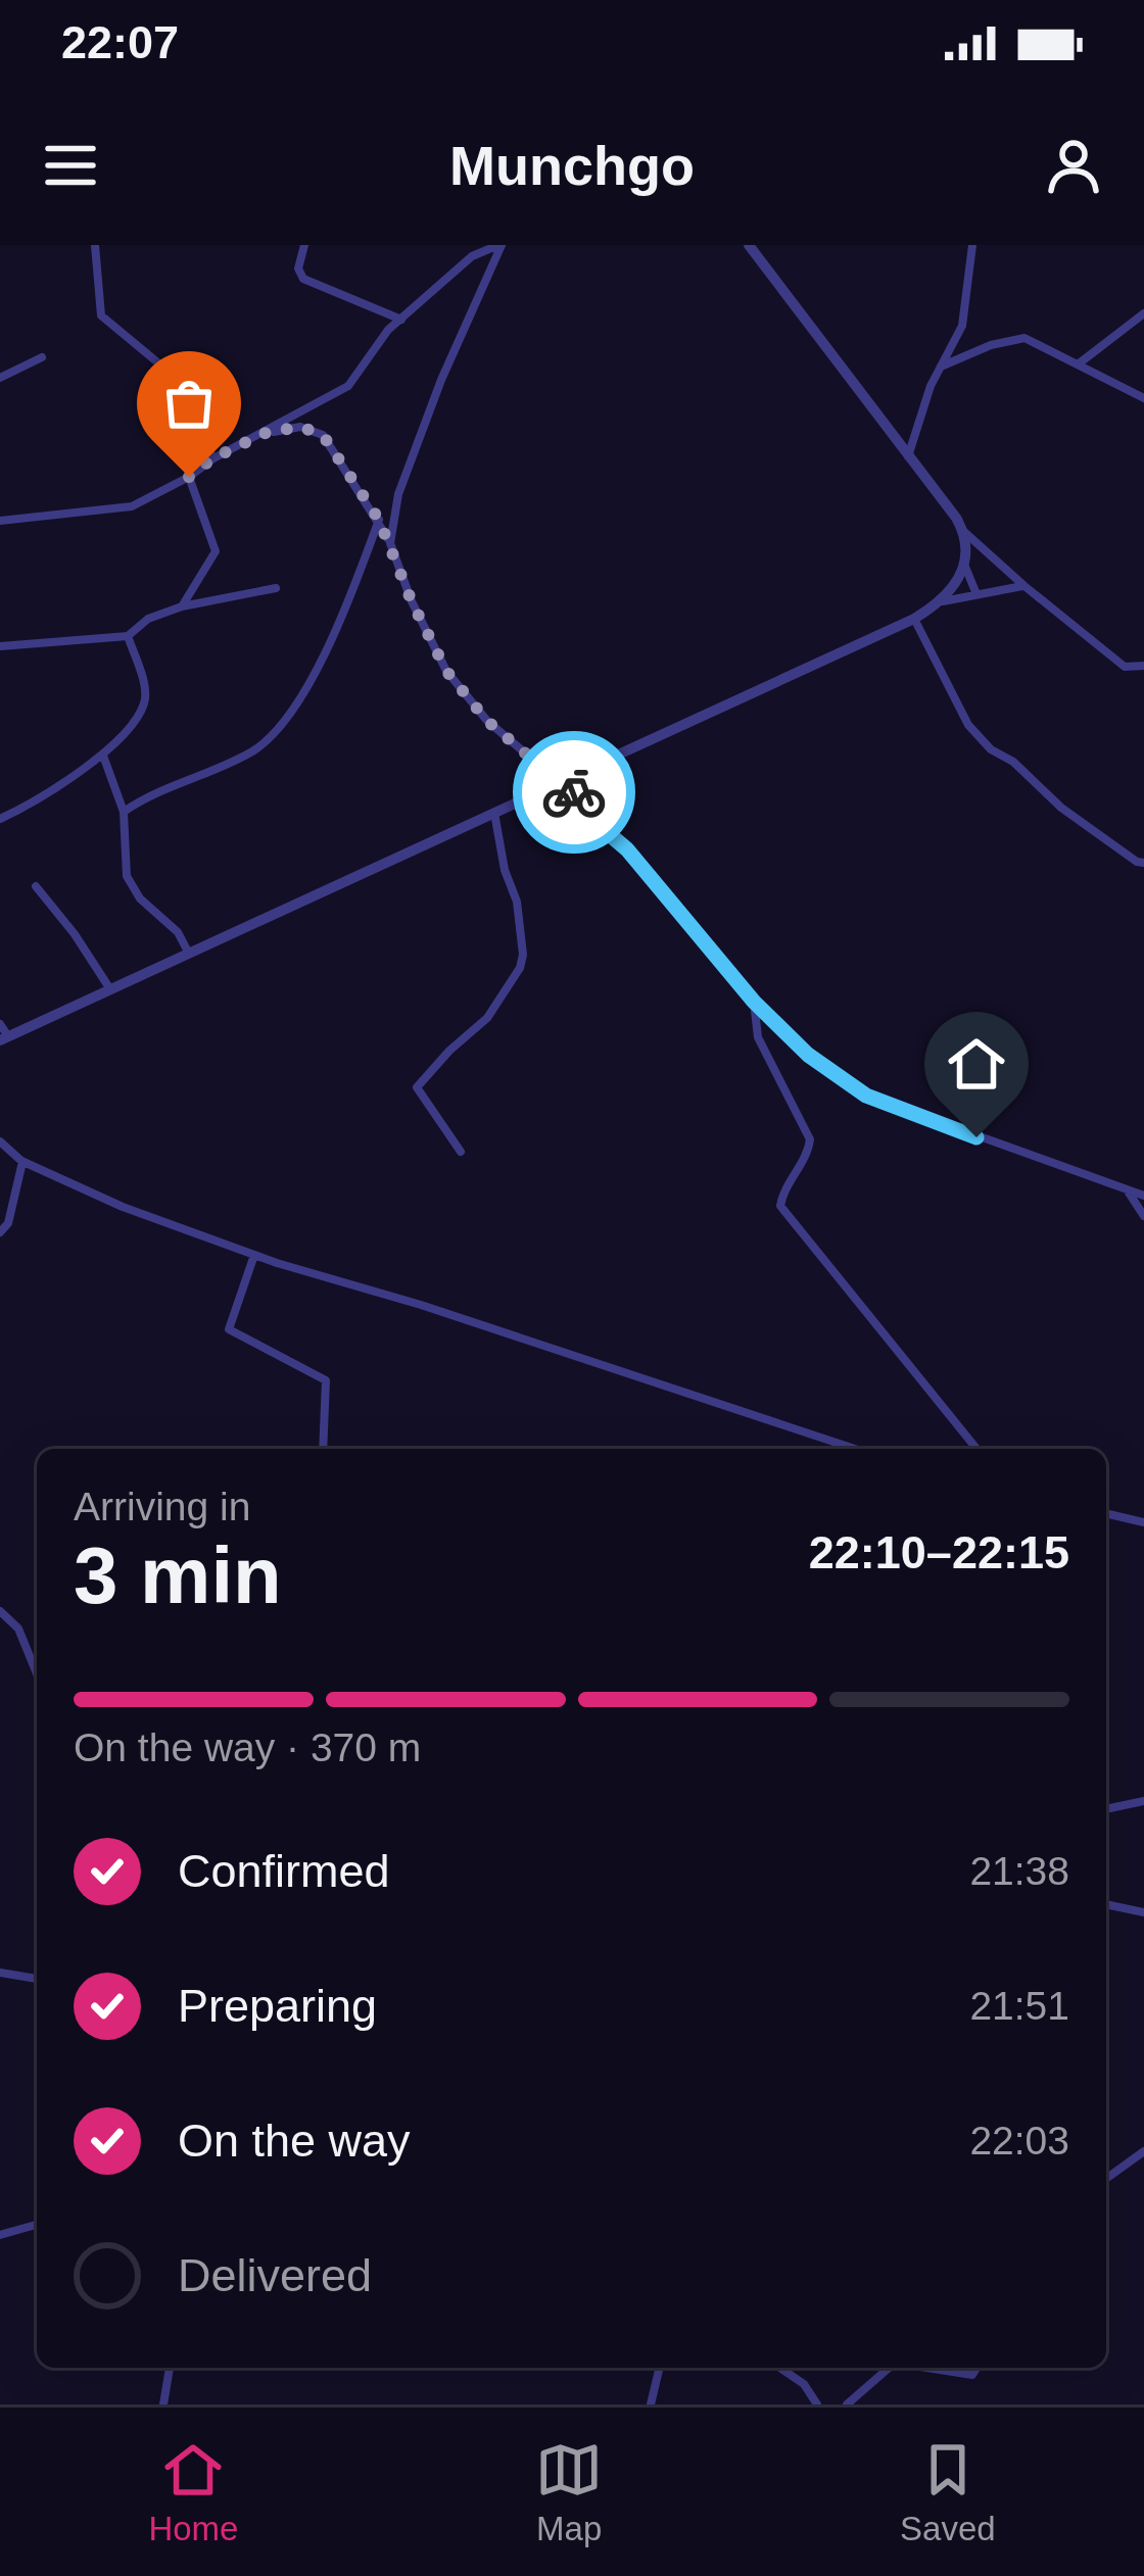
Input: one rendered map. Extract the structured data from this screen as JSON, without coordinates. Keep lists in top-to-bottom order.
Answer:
{
  "page": {
    "status": "22:07",
    "header": "Munchgo",
    "heading": ["3 min", "Arriving in", "22:10–22:15"],
    "bar": "On the way · 370 m",
    "list": [
      ["Confirmed", "21:38"],
      ["Preparing", "21:51"],
      ["On the way", "22:03"],
      "Delivered"
    ],
    "tabs": ["Home", "Map", "Saved"]
  }
}
